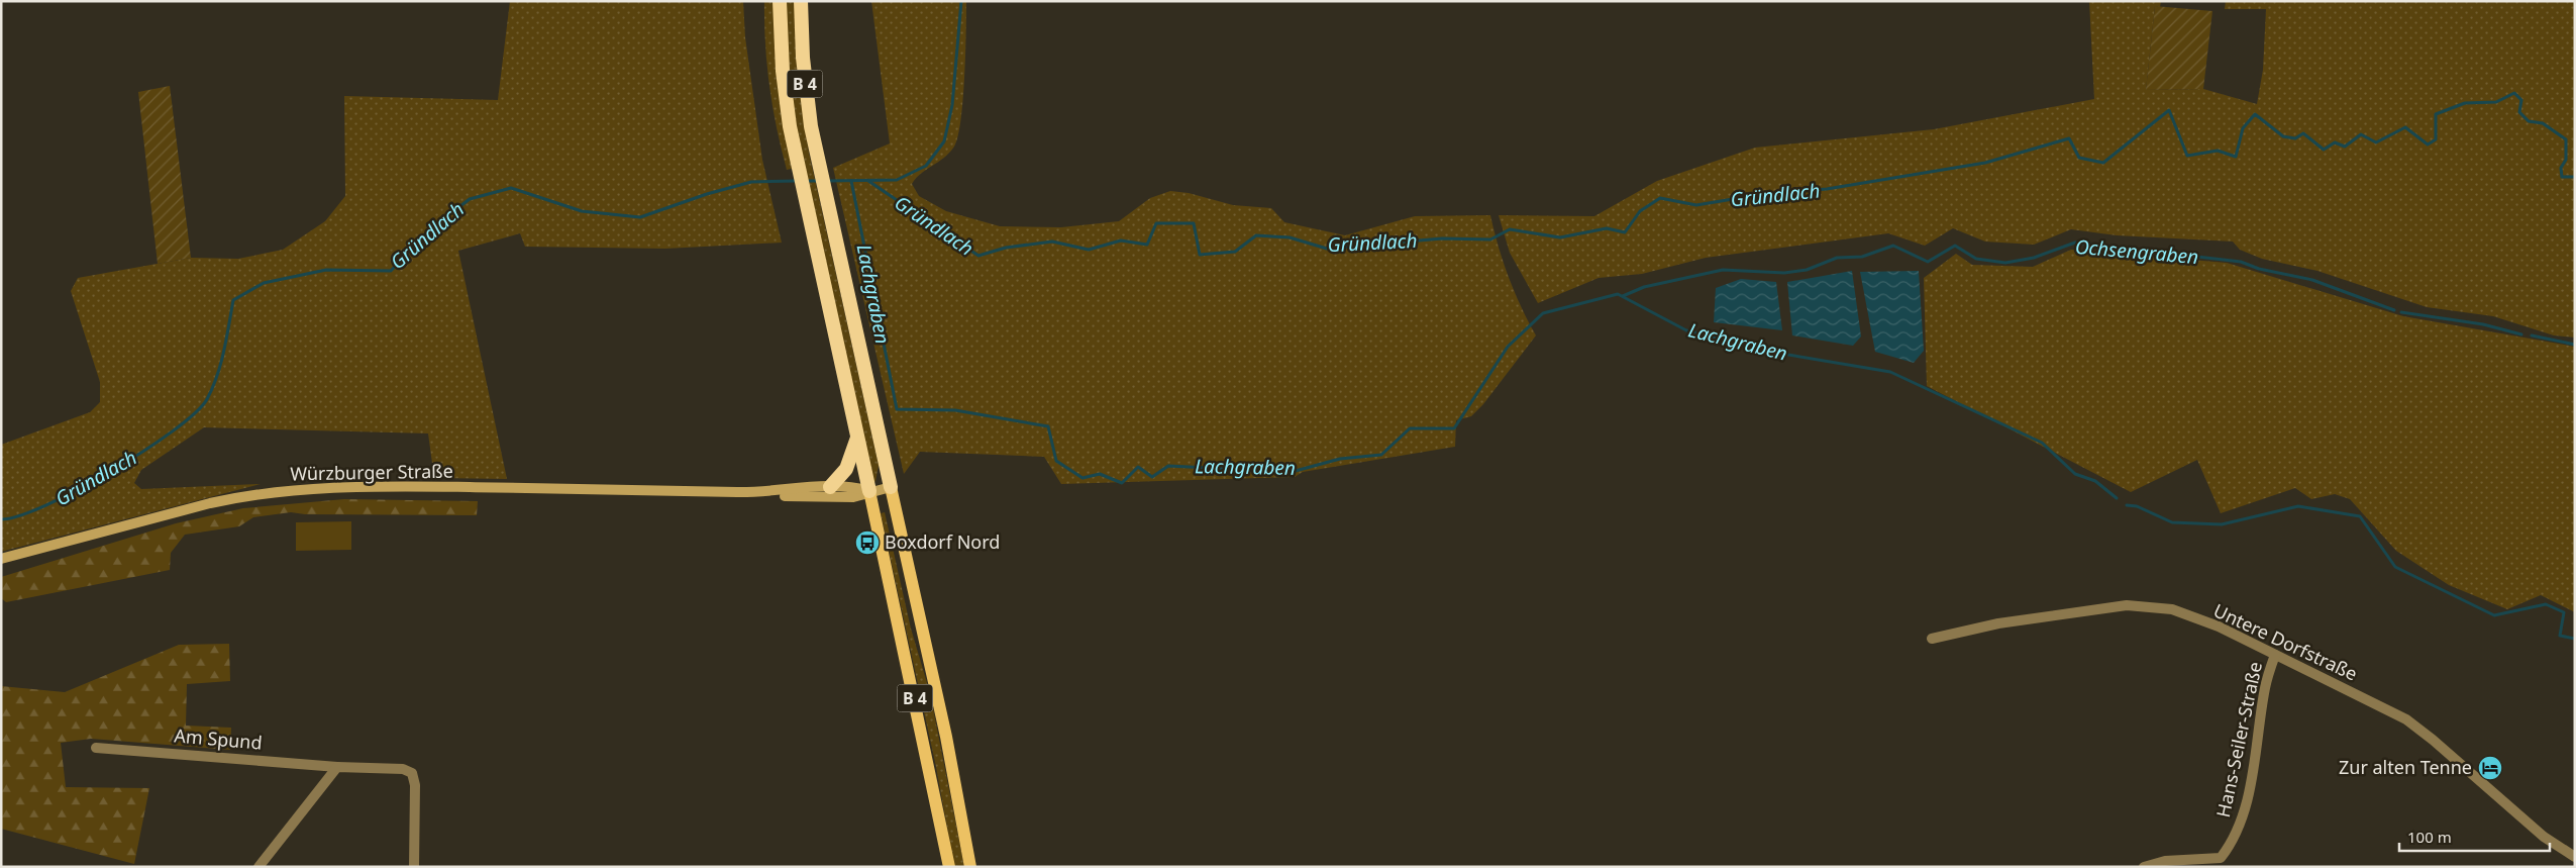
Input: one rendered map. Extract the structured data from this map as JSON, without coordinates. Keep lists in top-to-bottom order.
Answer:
{
  "streets": {
    "highway": ["B 4"],
    "main road": ["Würzburger Straße"],
    "street": ["Untere Dorfstraße", "Am Spund", "Hans-Seiler-Straße"]
  },
  "crossings": [
    ["B 4", "Würzburger Straße"],
    ["Untere Dorfstraße", "Hans-Seiler-Straße"]
  ],
  "water": ["Gründlach", "Ochsengraben", "Lachgraben"],
  "places": {
    "bus stop": ["Boxdorf Nord"],
    "hotel": ["Zur alten Tenne"]
  },
  "scale_bar": "100 m"
}
